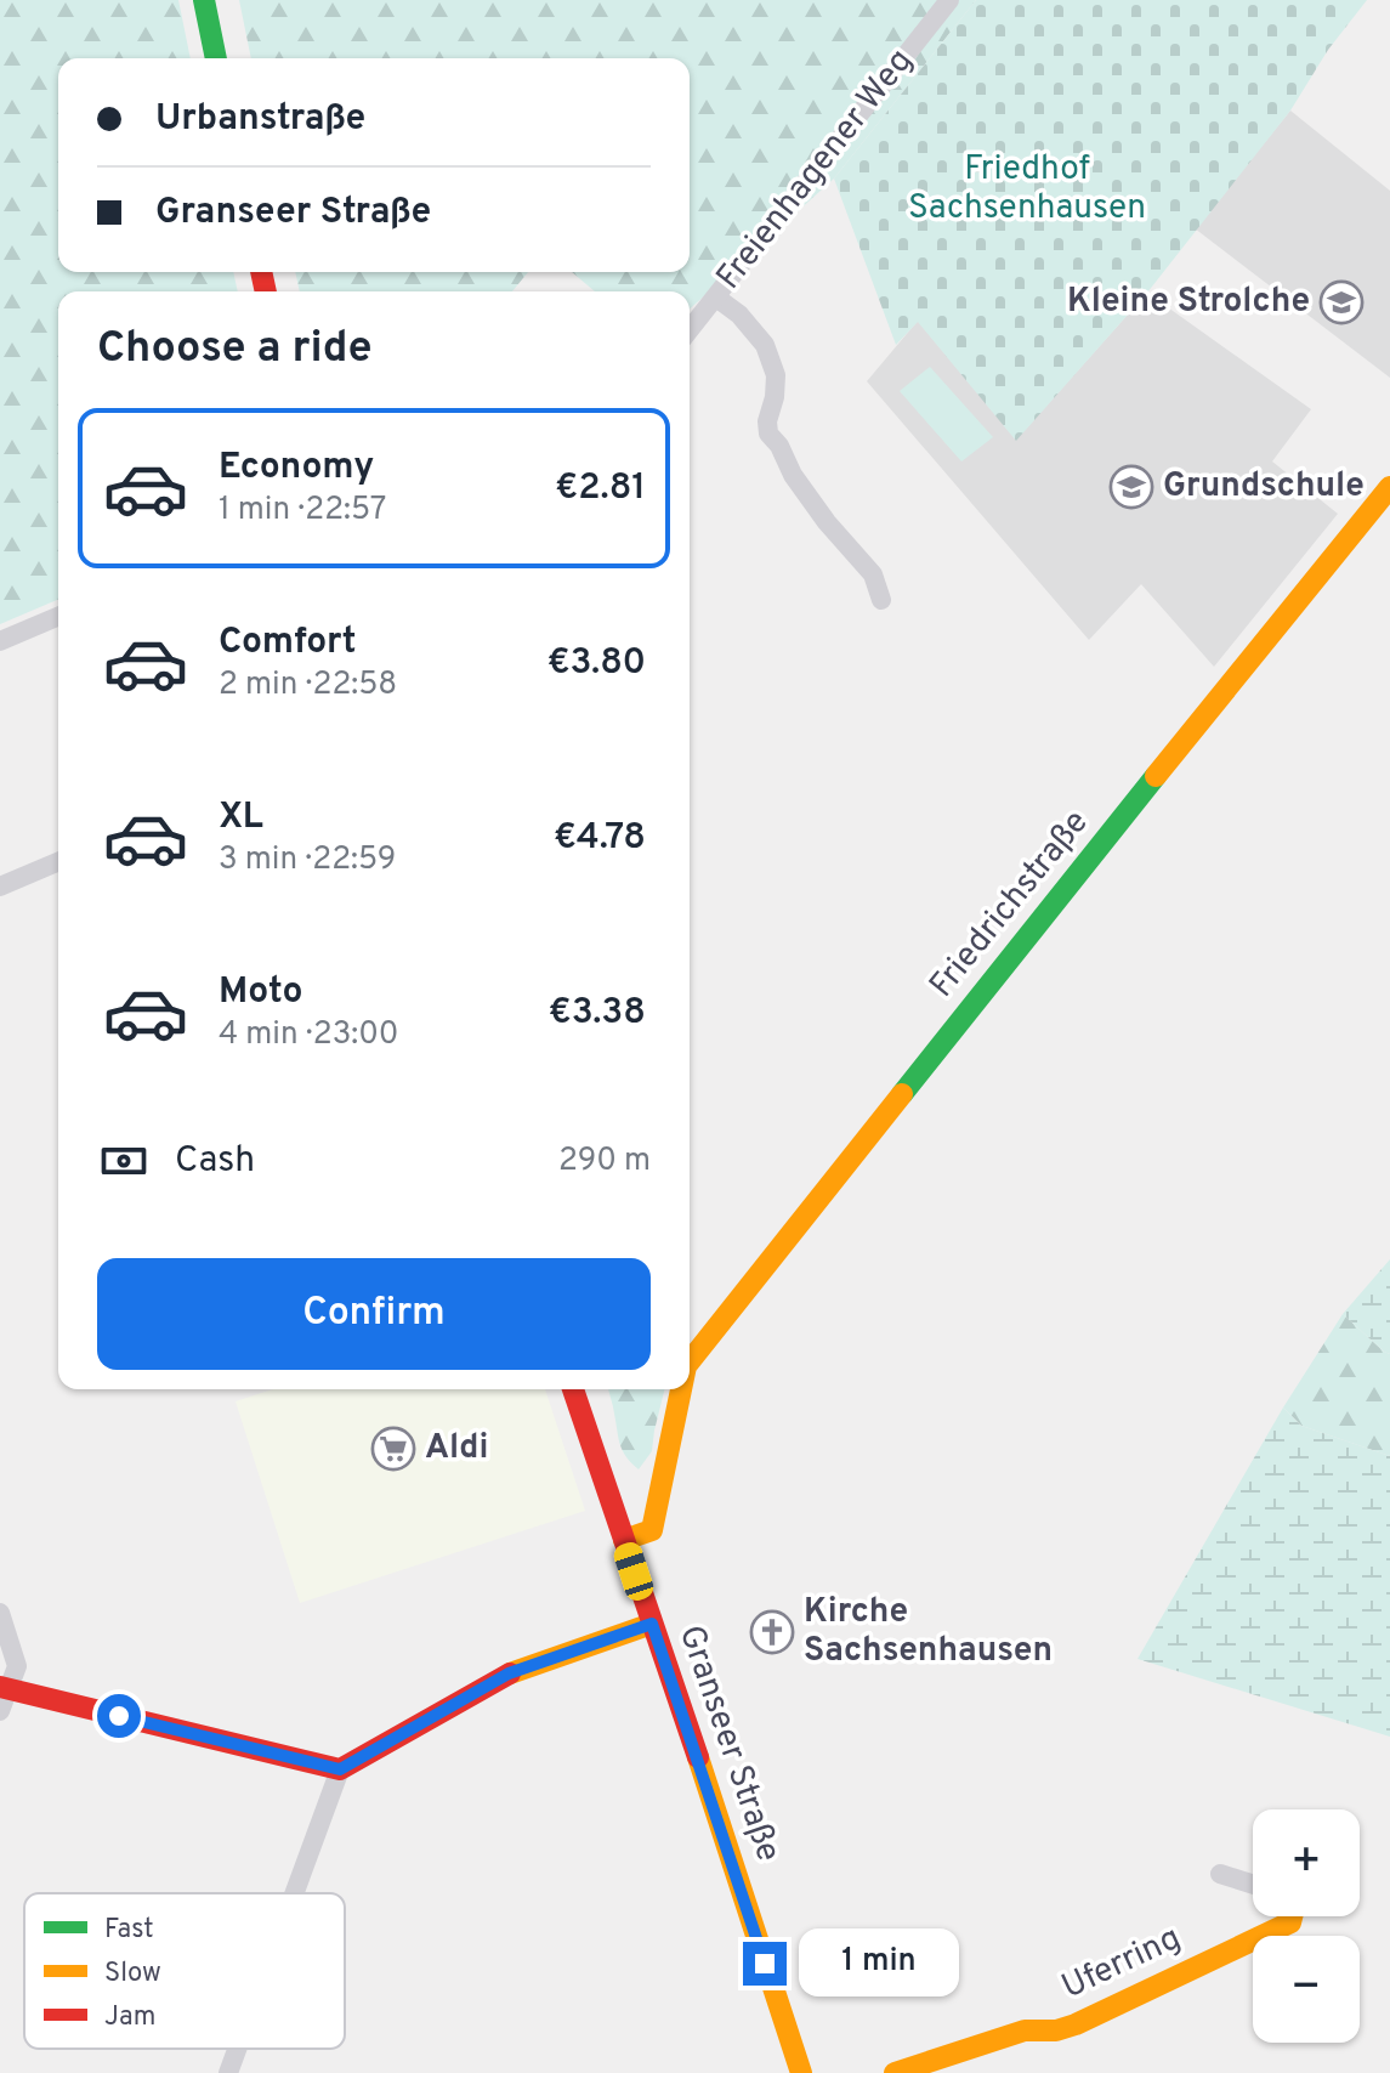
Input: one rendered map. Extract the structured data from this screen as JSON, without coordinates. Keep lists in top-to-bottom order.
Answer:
{
  "streets": {
    "street": [
      "Freienhagener Weg",
      "Friedrichstraße",
      "Granseer Straße",
      "Uferring"
    ]
  },
  "crossings": [
    ["Friedrichstraße", "Granseer Straße"]
  ],
  "parks": ["Friedhof Sachsenhausen"],
  "places": {
    "school or university": ["Kleine Strolche", "Grundschule"],
    "supermarket": ["Aldi"],
    "church": ["Kirche Sachsenhausen"]
  },
  "legend": ["Fast", "Slow", "Jam"],
  "page": {
    "banner": ["Urbanstraße", "Granseer Straße"],
    "heading": "Choose a ride",
    "list": [
      {
        "name": "Economy",
        "note": "1 min · 22:57",
        "value": "€2.81"
      },
      {
        "name": "Comfort",
        "note": "2 min · 22:58",
        "value": "€3.80"
      },
      {
        "name": "XL",
        "note": "3 min · 22:59",
        "value": "€4.78"
      },
      {
        "name": "Moto",
        "note": "4 min · 23:00",
        "value": "€3.38"
      }
    ],
    "pay": ["Cash", "290 m"],
    "buttons": "Confirm",
    "map_buttons": ["+", "−"],
    "bubble": "1 min"
  }
}
